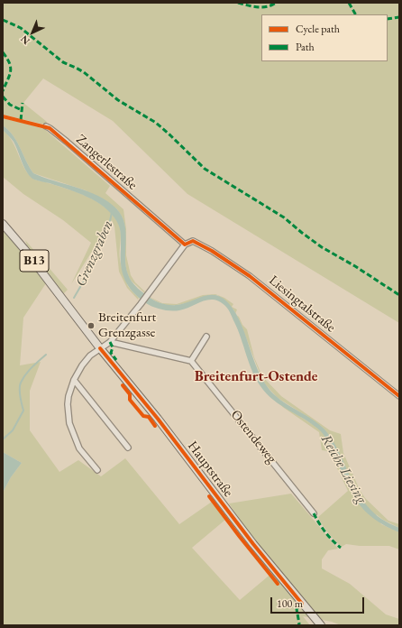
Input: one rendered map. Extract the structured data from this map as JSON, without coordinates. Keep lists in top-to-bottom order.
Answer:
{
  "streets": {
    "main road": ["B13", "Hauptstraße"],
    "street": ["Zangerlestraße", "Liesingtalstraße", "Ostendeweg"]
  },
  "crossings": [
    ["Zangerlestraße", "Liesingtalstraße"]
  ],
  "districts": ["Breitenfurt-Ostende"],
  "water": ["Grenzgraben", "Reiche Liesing"],
  "places": ["Breitenfurt Grenzgasse"],
  "legend": ["Cycle path", "Path"],
  "scale_bar": "100 m",
  "north": "bottom left"
}
